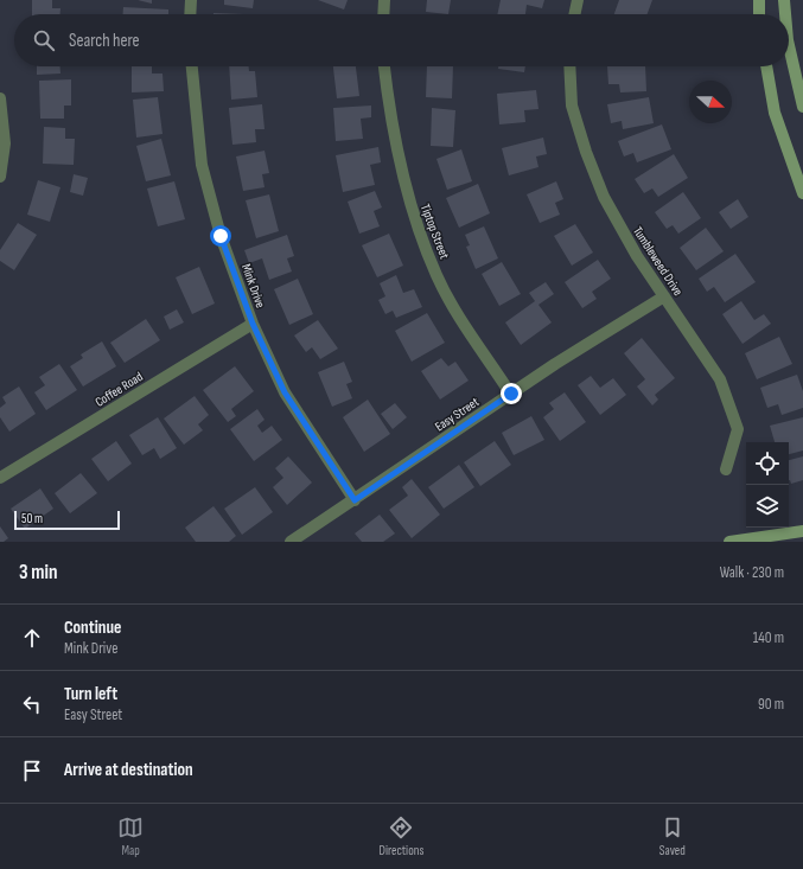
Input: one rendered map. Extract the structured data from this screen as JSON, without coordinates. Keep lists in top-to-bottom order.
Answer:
{
  "streets": {
    "street": [
      "Tiptop Street",
      "Tumbleweed Drive",
      "Mink Drive",
      "Coffee Road",
      "Easy Street"
    ]
  },
  "crossings": [
    ["Tiptop Street", "Easy Street"],
    ["Tumbleweed Drive", "Easy Street"],
    ["Mink Drive", "Coffee Road"],
    ["Mink Drive", "Easy Street"]
  ],
  "scale_bar": "50 m",
  "north": "right",
  "page": {
    "search": "Search here",
    "scale": "50 m",
    "heading": ["3 min", "Walk · 230 m"],
    "list": [
      ["Continue", "Mink Drive", "140 m"],
      ["Turn left", "Easy Street", "90 m"],
      "Arrive at destination"
    ],
    "nav": ["Map", "Directions", "Saved"]
  }
}
